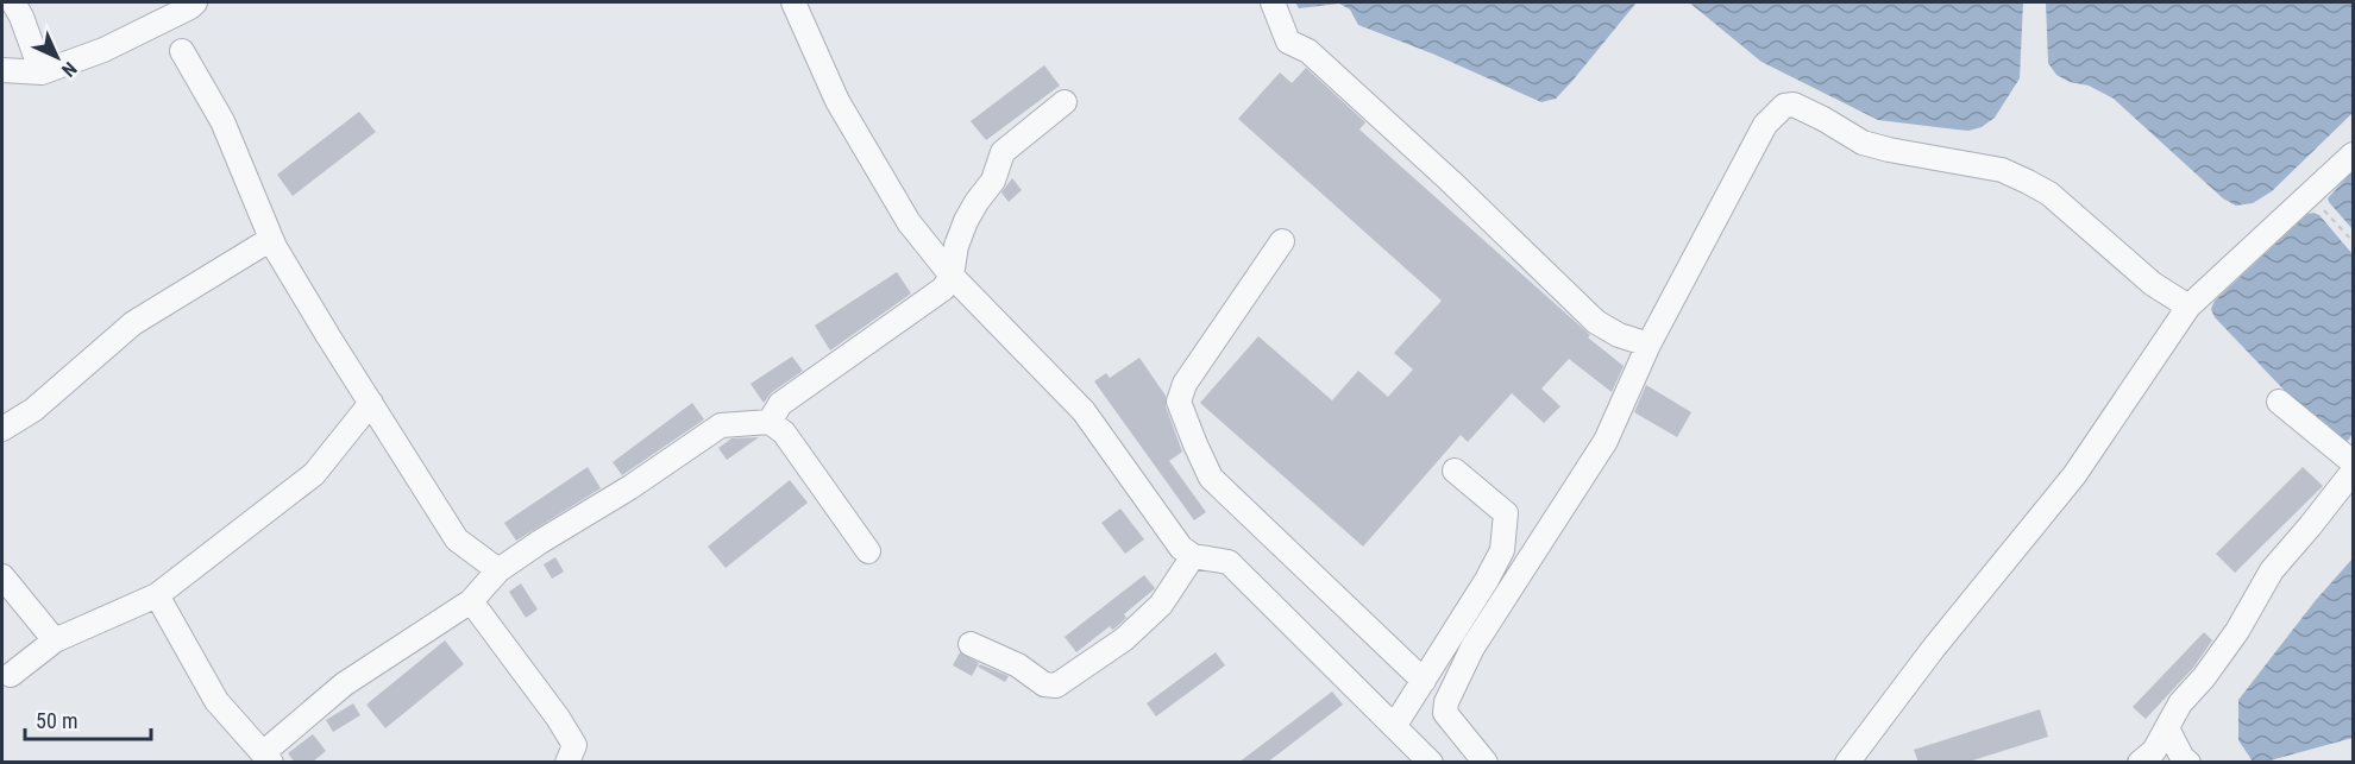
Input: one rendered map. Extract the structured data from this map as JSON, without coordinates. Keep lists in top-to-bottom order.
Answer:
{
  "scale_bar": "50 m",
  "north": "bottom right"
}
